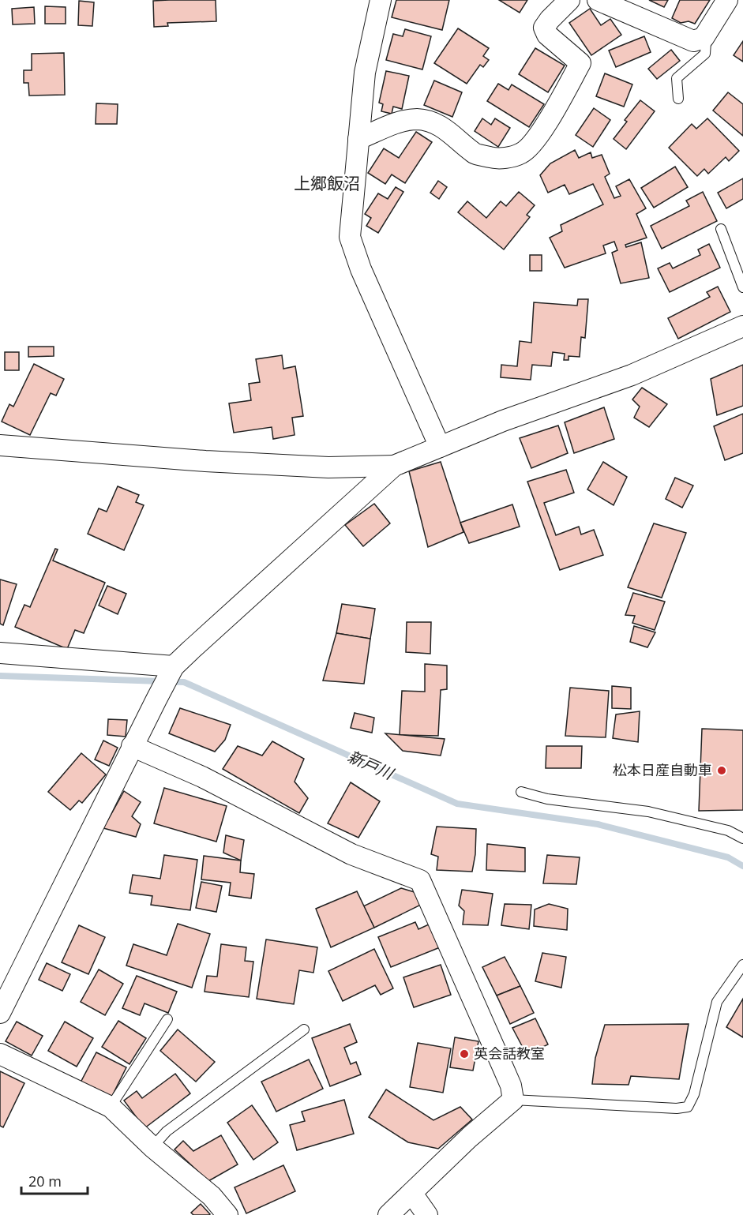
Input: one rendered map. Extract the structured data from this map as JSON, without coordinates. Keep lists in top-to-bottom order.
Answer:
{
  "districts": ["上郷飯沼"],
  "water": ["新戸川"],
  "places": ["松本日産自動車", "英会話教室"],
  "scale_bar": "20 m"
}
